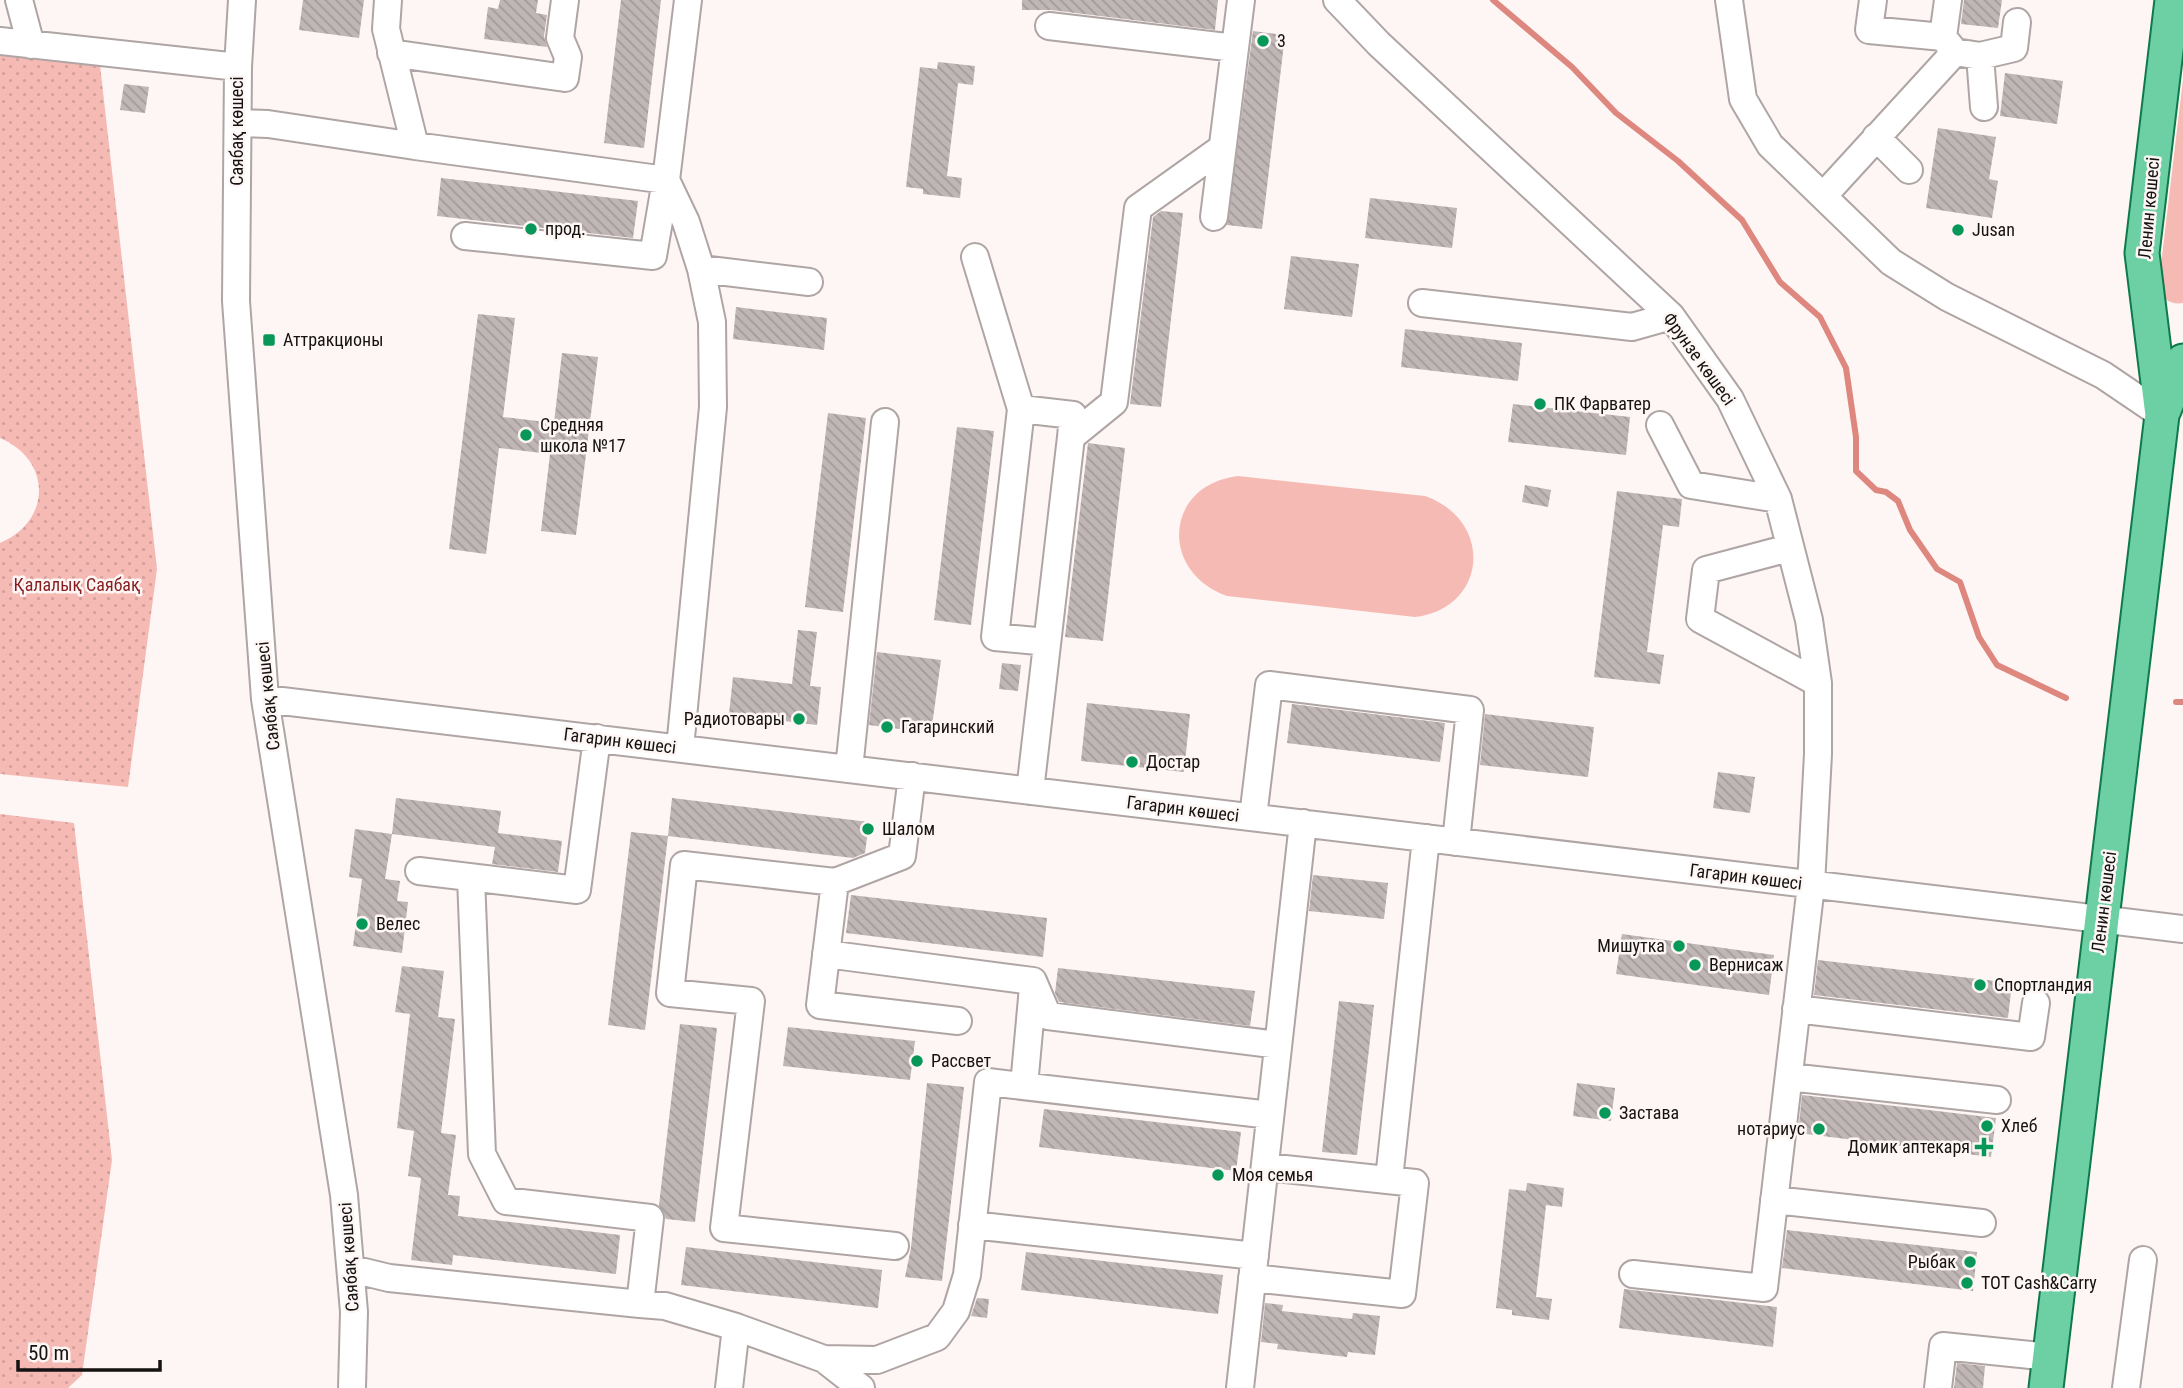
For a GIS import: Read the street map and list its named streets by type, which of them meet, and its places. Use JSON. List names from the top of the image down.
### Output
{
  "streets": {
    "main road": ["Ленин көшесі"],
    "street": ["Саябақ көшесі", "Фрунзе көшесі", "Гагарин көшесі"]
  },
  "crossings": [
    ["Саябақ көшесі", "Гагарин көшесі"],
    ["Ленин көшесі", "Гагарин көшесі"],
    ["Фрунзе көшесі", "Гагарин көшесі"]
  ],
  "parks": ["Қалалық Саябақ"],
  "places": {
    "other": [
      "3",
      "прод.",
      "Jusan",
      "ПК Фарватер",
      "Средняя школа №17",
      "Радиотовары",
      "Гагаринский",
      "Достар",
      "Шалом",
      "Велес",
      "Мишутка",
      "Вернисаж",
      "Спортландия",
      "Рассвет",
      "Застава",
      "Хлеб",
      "нотариус",
      "Моя семья",
      "Рыбак",
      "ТОТ Cash&Carry"
    ],
    "transit": ["Аттракционы"],
    "health": ["Домик аптекаря"]
  },
  "scale_bar": "50 m"
}
